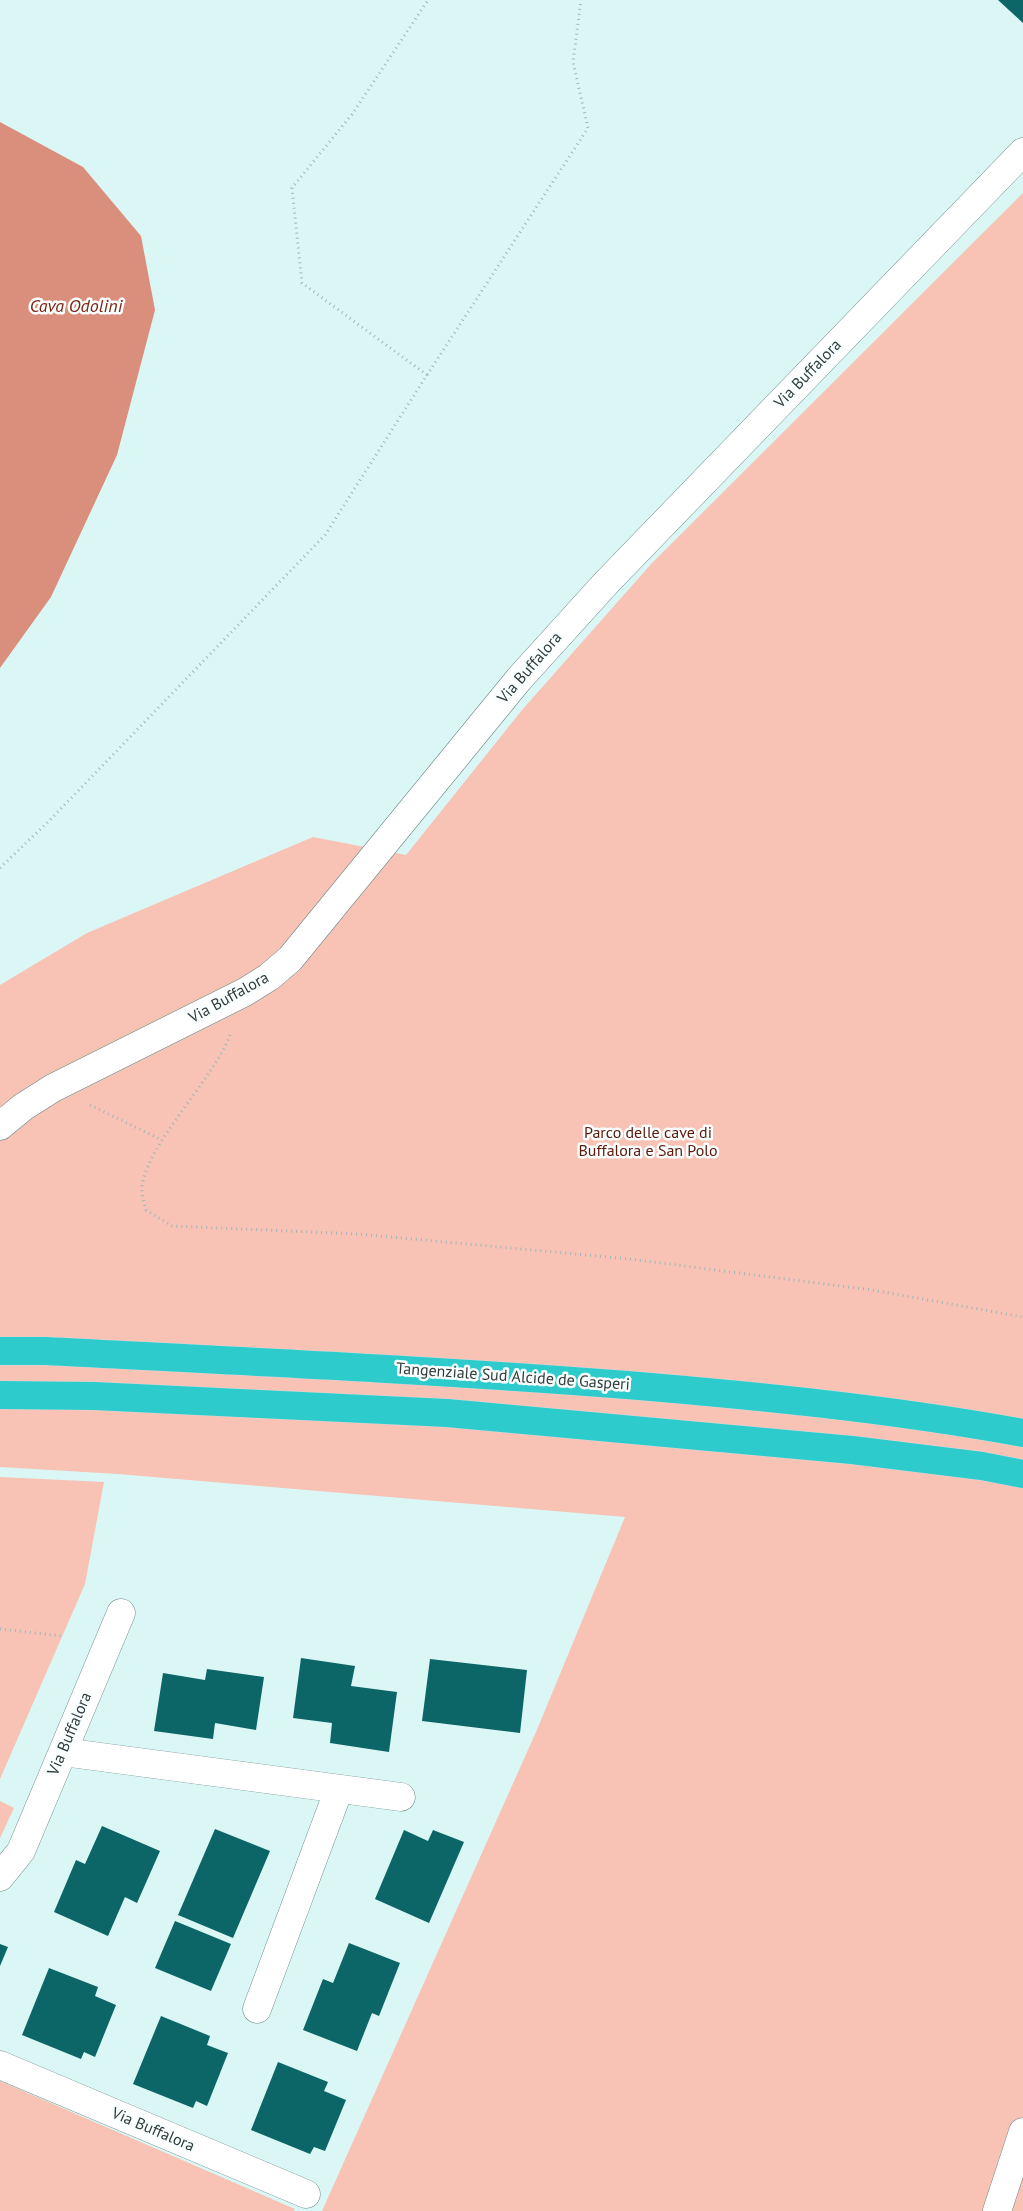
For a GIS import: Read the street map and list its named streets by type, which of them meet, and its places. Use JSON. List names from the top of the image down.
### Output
{
  "streets": {
    "highway": ["Tangenziale Sud Alcide de Gasperi"],
    "street": ["Via Buffalora"]
  },
  "water": ["Cava Odolini"],
  "parks": ["Parco delle cave di Buffalora e San Polo"]
}
